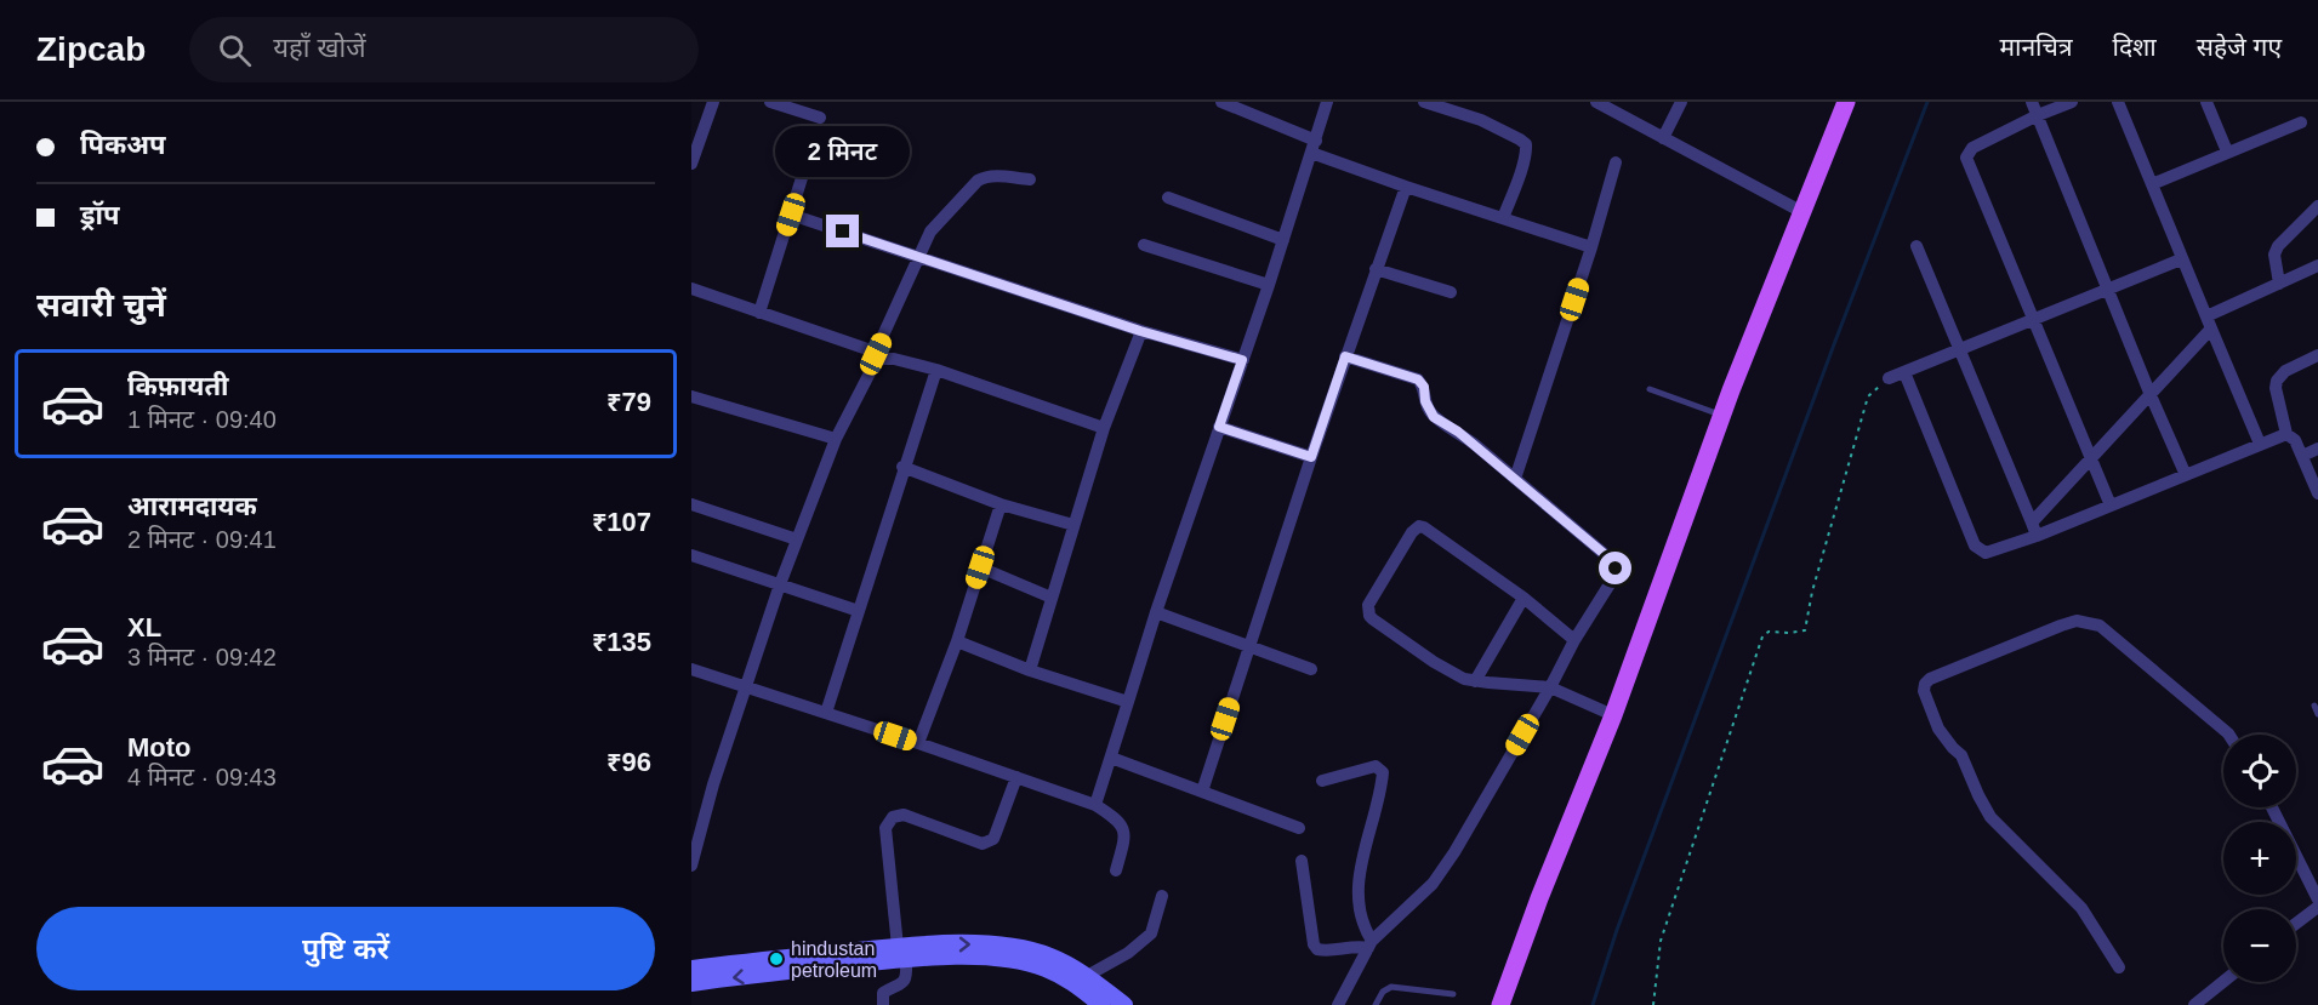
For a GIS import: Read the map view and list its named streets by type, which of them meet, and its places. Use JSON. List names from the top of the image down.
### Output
{
  "places": ["hindustan petroleum"],
  "page": {
    "header": "Zipcab",
    "search": "यहाँ खोजें",
    "nav": ["मानचित्र", "दिशा", "सहेजे गए"],
    "banner": ["पिकअप", "ड्रॉप"],
    "bubble": "2 मिनट",
    "heading": "सवारी चुनें",
    "list": [
      {
        "name": "किफ़ायती",
        "note": "1 मिनट · 09:40",
        "value": "₹79"
      },
      {
        "name": "आरामदायक",
        "note": "2 मिनट · 09:41",
        "value": "₹107"
      },
      {
        "name": "XL",
        "note": "3 मिनट · 09:42",
        "value": "₹135"
      },
      {
        "name": "Moto",
        "note": "4 मिनट · 09:43",
        "value": "₹96"
      }
    ],
    "map_buttons": ["+", "−"],
    "buttons": "पुष्टि करें"
  }
}
